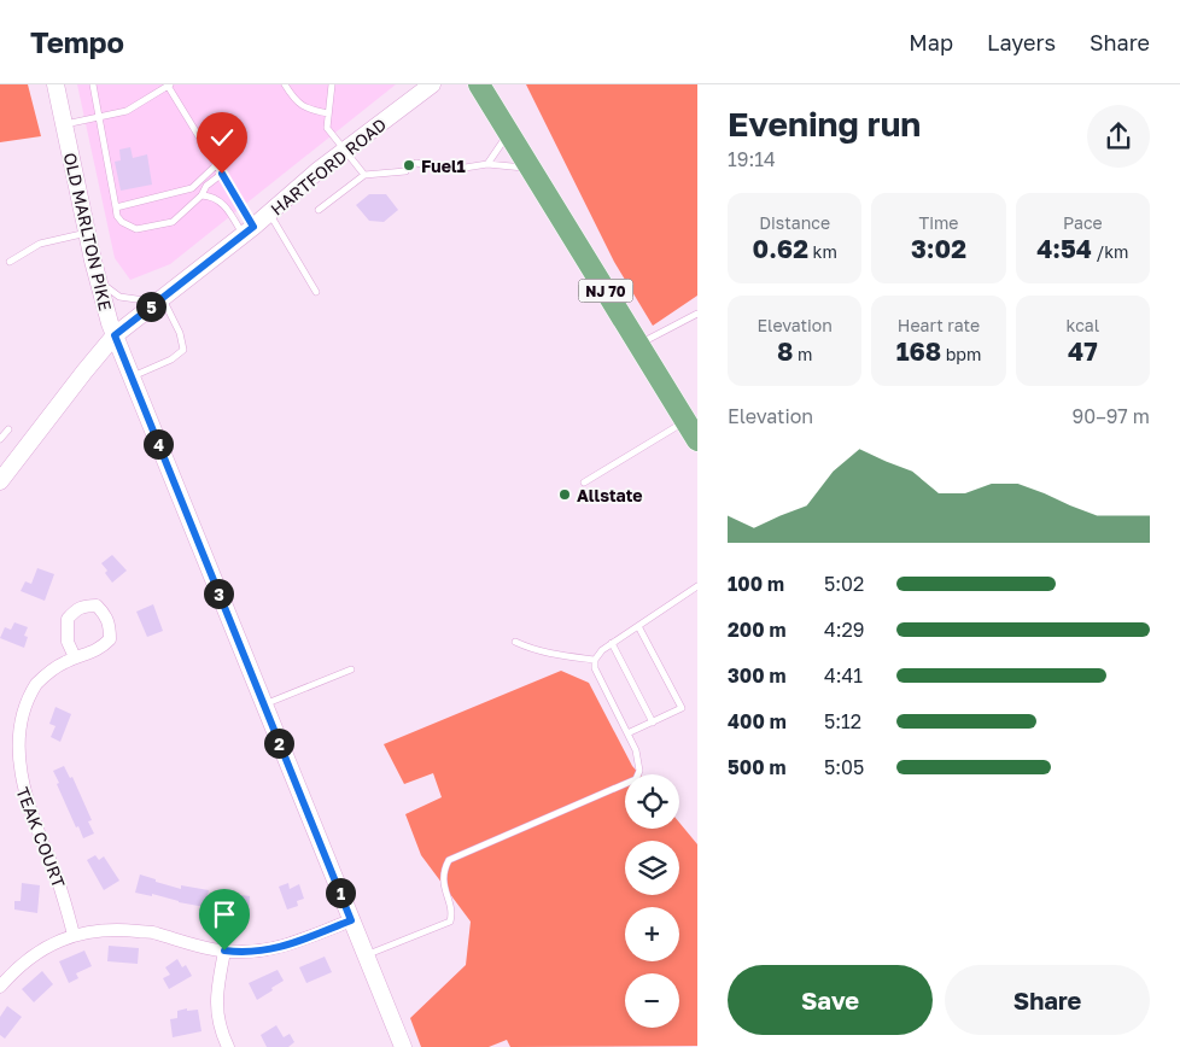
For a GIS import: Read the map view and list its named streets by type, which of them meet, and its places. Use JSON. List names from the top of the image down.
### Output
{
  "streets": {
    "highway": ["NJ 70"],
    "street": ["HARTFORD ROAD", "OLD MARLTON PIKE", "TEAK COURT"]
  },
  "crossings": [
    ["HARTFORD ROAD", "OLD MARLTON PIKE"]
  ],
  "places": ["Fuel1", "Allstate"],
  "page": {
    "header": "Tempo",
    "nav": ["Map", "Layers", "Share"],
    "heading": ["Evening run", "19:14"],
    "stats": [
      ["Distance", "0.62 km"],
      ["Time", "3:02"],
      ["Pace", "4:54 /km"],
      ["Elevation", "8 m"],
      ["Heart rate", "168 bpm"],
      ["kcal", "47"]
    ],
    "pins": [
      "5",
      "4",
      "3",
      "2",
      "1"
    ],
    "chart": ["Elevation", "90–97 m"],
    "list": [
      {
        "name": "100 m",
        "note": "5:02"
      },
      {
        "name": "200 m",
        "note": "4:29"
      },
      {
        "name": "300 m",
        "note": "4:41"
      },
      {
        "name": "400 m",
        "note": "5:12"
      },
      {
        "name": "500 m",
        "note": "5:05"
      }
    ],
    "map_buttons": ["+", "−"],
    "buttons": ["Save", "Share"]
  }
}
